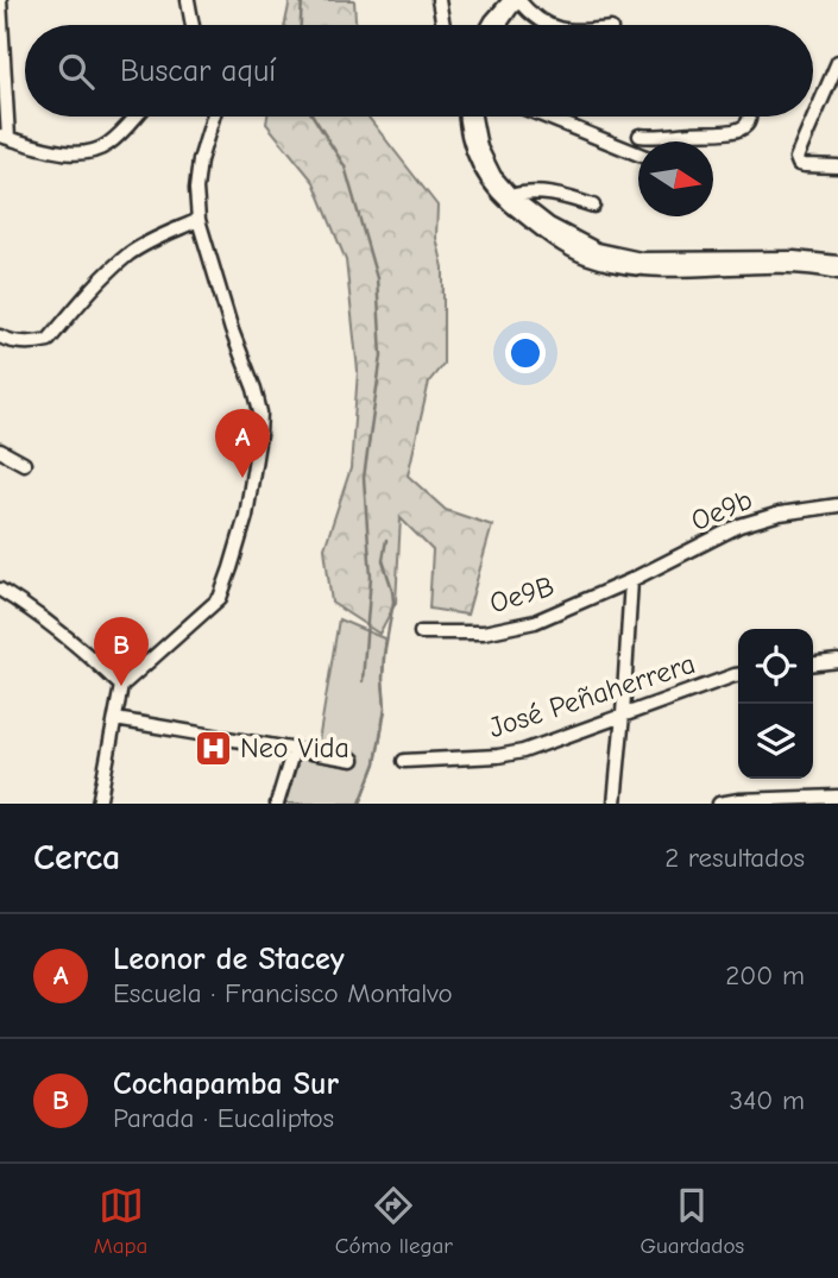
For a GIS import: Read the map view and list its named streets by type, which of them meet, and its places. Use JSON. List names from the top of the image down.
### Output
{
  "streets": {
    "street": ["Oe9b", "Oe9B", "José Peñaherrera"]
  },
  "crossings": [
    ["Oe9b", "Oe9B"]
  ],
  "places": {
    "hospital": ["Neo Vida"]
  },
  "north": "right",
  "page": {
    "search": "Buscar aquí",
    "pins": ["A", "B"],
    "heading": ["Cerca", "2 resultados"],
    "list": [
      {
        "mark": "A",
        "name": "Leonor de Stacey",
        "note": "Escuela · Francisco Montalvo",
        "value": "200 m"
      },
      {
        "mark": "B",
        "name": "Cochapamba Sur",
        "note": "Parada · Eucaliptos",
        "value": "340 m"
      }
    ],
    "nav": ["Mapa", "Cómo llegar", "Guardados"]
  }
}
